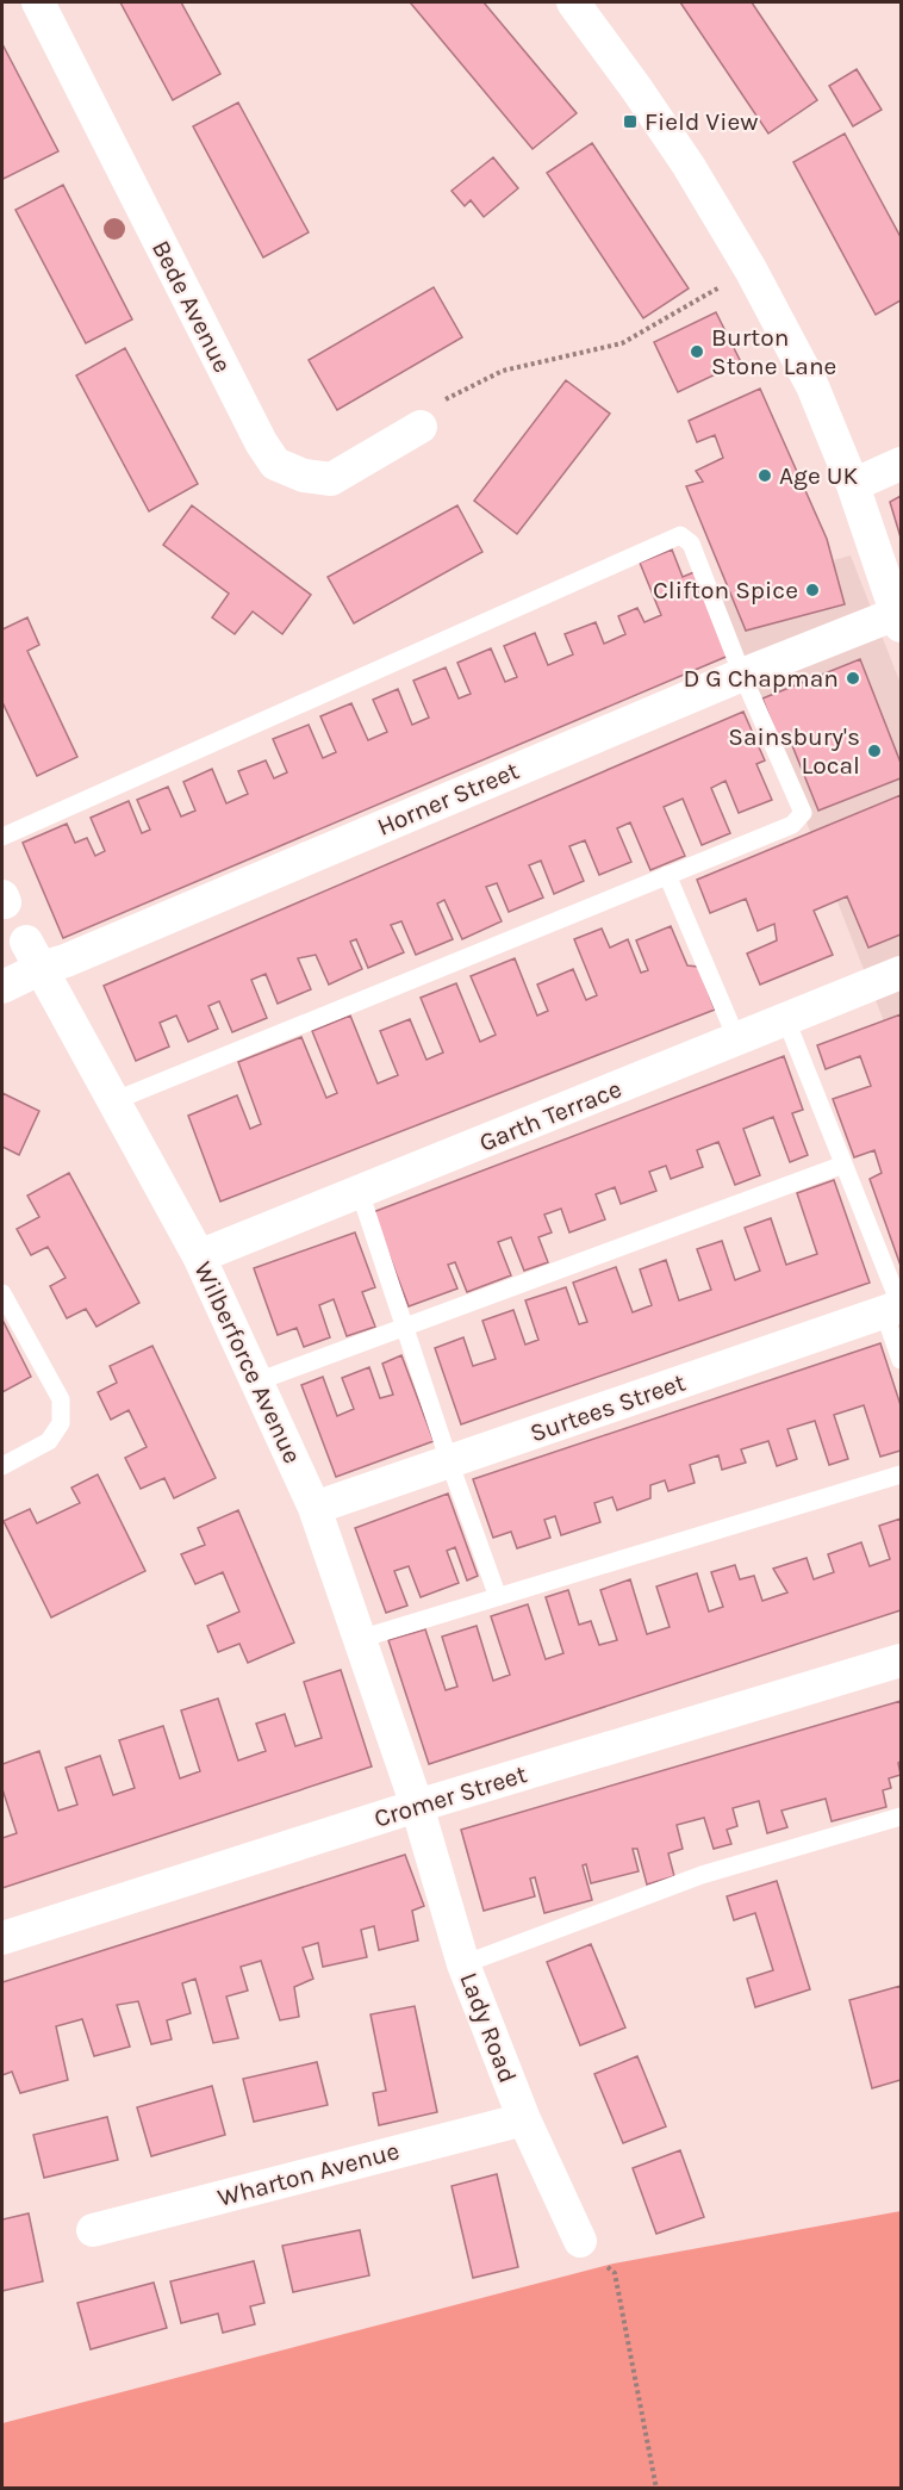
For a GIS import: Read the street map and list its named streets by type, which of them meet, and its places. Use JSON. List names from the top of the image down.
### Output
{
  "streets": {
    "street": [
      "Bede Avenue",
      "Horner Street",
      "Garth Terrace",
      "Wilberforce Avenue",
      "Surtees Street",
      "Cromer Street",
      "Lady Road",
      "Wharton Avenue"
    ]
  },
  "crossings": [
    ["Horner Street", "Wilberforce Avenue"],
    ["Garth Terrace", "Wilberforce Avenue"],
    ["Wilberforce Avenue", "Surtees Street"],
    ["Wilberforce Avenue", "Cromer Street"],
    ["Wilberforce Avenue", "Lady Road"],
    ["Cromer Street", "Lady Road"],
    ["Lady Road", "Wharton Avenue"]
  ],
  "places": {
    "transit": ["Field View"],
    "other": [
      "Burton Stone Lane",
      "Age UK",
      "Clifton Spice",
      "D G Chapman",
      "Sainsbury's Local"
    ]
  }
}
